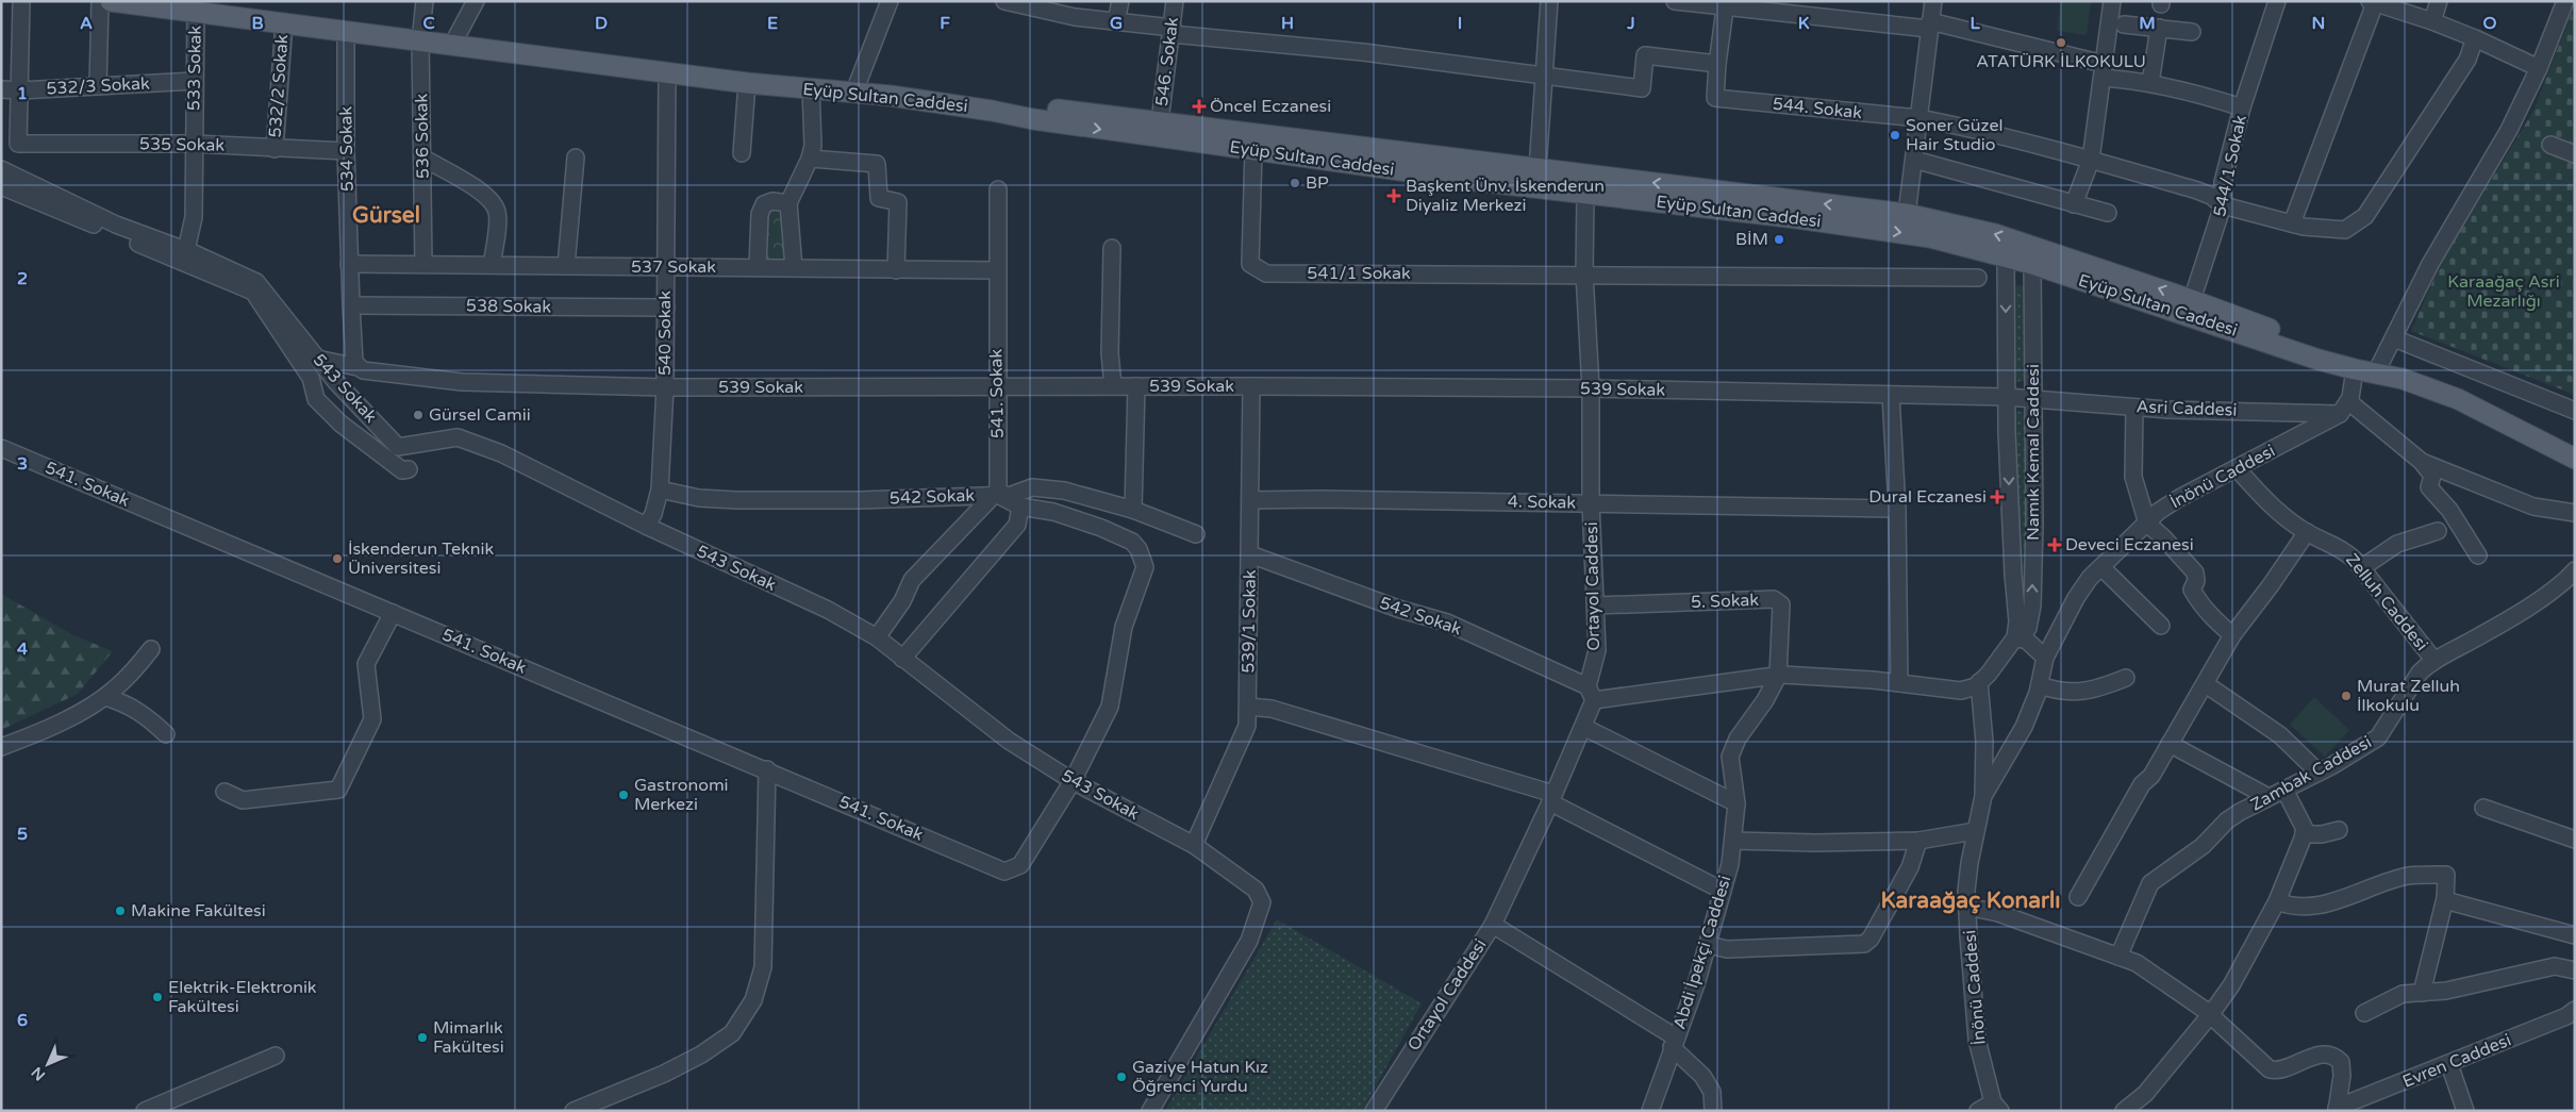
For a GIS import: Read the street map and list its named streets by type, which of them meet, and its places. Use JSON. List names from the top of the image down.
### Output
{
  "streets": {
    "main road": ["Eyüp Sultan Caddesi"],
    "street": [
      "546. Sokak",
      "533 Sokak",
      "532/3 Sokak",
      "532/2 Sokak",
      "544. Sokak",
      "536 Sokak",
      "535 Sokak",
      "534 Sokak",
      "544/1 Sokak",
      "537 Sokak",
      "541/1 Sokak",
      "538 Sokak",
      "540 Sokak",
      "539 Sokak",
      "543 Sokak",
      "541. Sokak",
      "Asri Caddesi",
      "Namık Kemal Caddesi",
      "İnönü Caddesi",
      "542 Sokak",
      "4. Sokak",
      "Ortayol Caddesi",
      "5. Sokak",
      "Zelluh Caddesi",
      "539/1 Sokak",
      "Zambak Caddesi",
      "Abdi İpekçi Caddesi",
      "Evren Caddesi"
    ]
  },
  "crossings": [
    ["533 Sokak", "532/3 Sokak"],
    ["533 Sokak", "Eyüp Sultan Caddesi"],
    ["533 Sokak", "535 Sokak"],
    ["533 Sokak", "543 Sokak"],
    ["532/3 Sokak", "535 Sokak"],
    ["532/2 Sokak", "Eyüp Sultan Caddesi"],
    ["532/2 Sokak", "535 Sokak"],
    ["Eyüp Sultan Caddesi", "536 Sokak"],
    ["Eyüp Sultan Caddesi", "534 Sokak"],
    ["Eyüp Sultan Caddesi", "541/1 Sokak"],
    ["Eyüp Sultan Caddesi", "540 Sokak"],
    ["Eyüp Sultan Caddesi", "Namık Kemal Caddesi"],
    ["Eyüp Sultan Caddesi", "Ortayol Caddesi"],
    ["544. Sokak", "544/1 Sokak"],
    ["536 Sokak", "537 Sokak"],
    ["535 Sokak", "534 Sokak"],
    ["534 Sokak", "537 Sokak"],
    ["534 Sokak", "538 Sokak"],
    ["534 Sokak", "539 Sokak"],
    ["537 Sokak", "540 Sokak"],
    ["537 Sokak", "541. Sokak"],
    ["541/1 Sokak", "Ortayol Caddesi"],
    ["538 Sokak", "540 Sokak"],
    ["540 Sokak", "539 Sokak"],
    ["540 Sokak", "543 Sokak"],
    ["540 Sokak", "542 Sokak"],
    ["539 Sokak", "543 Sokak"],
    ["539 Sokak", "541. Sokak"],
    ["539 Sokak", "Asri Caddesi"],
    ["539 Sokak", "Namık Kemal Caddesi"],
    ["539 Sokak", "Ortayol Caddesi"],
    ["539 Sokak", "539/1 Sokak"],
    ["543 Sokak", "541. Sokak"],
    ["543 Sokak", "539/1 Sokak"],
    ["541. Sokak", "542 Sokak"],
    ["Asri Caddesi", "Namık Kemal Caddesi"],
    ["Asri Caddesi", "İnönü Caddesi"],
    ["İnönü Caddesi", "Zelluh Caddesi"],
    ["542 Sokak", "Ortayol Caddesi"],
    ["542 Sokak", "539/1 Sokak"],
    ["4. Sokak", "Ortayol Caddesi"],
    ["4. Sokak", "539/1 Sokak"],
    ["Ortayol Caddesi", "5. Sokak"],
    ["5. Sokak", "Abdi İpekçi Caddesi"],
    ["Zelluh Caddesi", "Zambak Caddesi"]
  ],
  "districts": ["Gürsel", "Karaağaç Konarlı"],
  "parks": ["Karaağaç Asri Mezarlığı"],
  "places": {
    "other": [
      "ATATÜRK İLKOKULU",
      "Soner Güzel Hair Studio",
      "BP",
      "BİM",
      "Gürsel Camii",
      "İskenderun Teknik Üniversitesi",
      "Murat Zelluh İlkokulu",
      "Gastronomi Merkezi",
      "Makine Fakültesi",
      "Elektrik-Elektronik Fakültesi",
      "Mimarlık Fakültesi",
      "Gaziye Hatun Kız Öğrenci Yurdu"
    ],
    "health": [
      "Öncel Eczanesi",
      "Başkent Ünv. İskenderun Diyaliz Merkezi",
      "Dural Eczanesi",
      "Deveci Eczanesi"
    ]
  },
  "north": "bottom left",
  "grid": {
    "columns": [
      "A",
      "B",
      "C",
      "D",
      "E",
      "F",
      "G",
      "H",
      "I",
      "J",
      "K",
      "L",
      "M",
      "N",
      "O"
    ],
    "rows": [
      "1",
      "2",
      "3",
      "4",
      "5",
      "6"
    ]
  }
}
